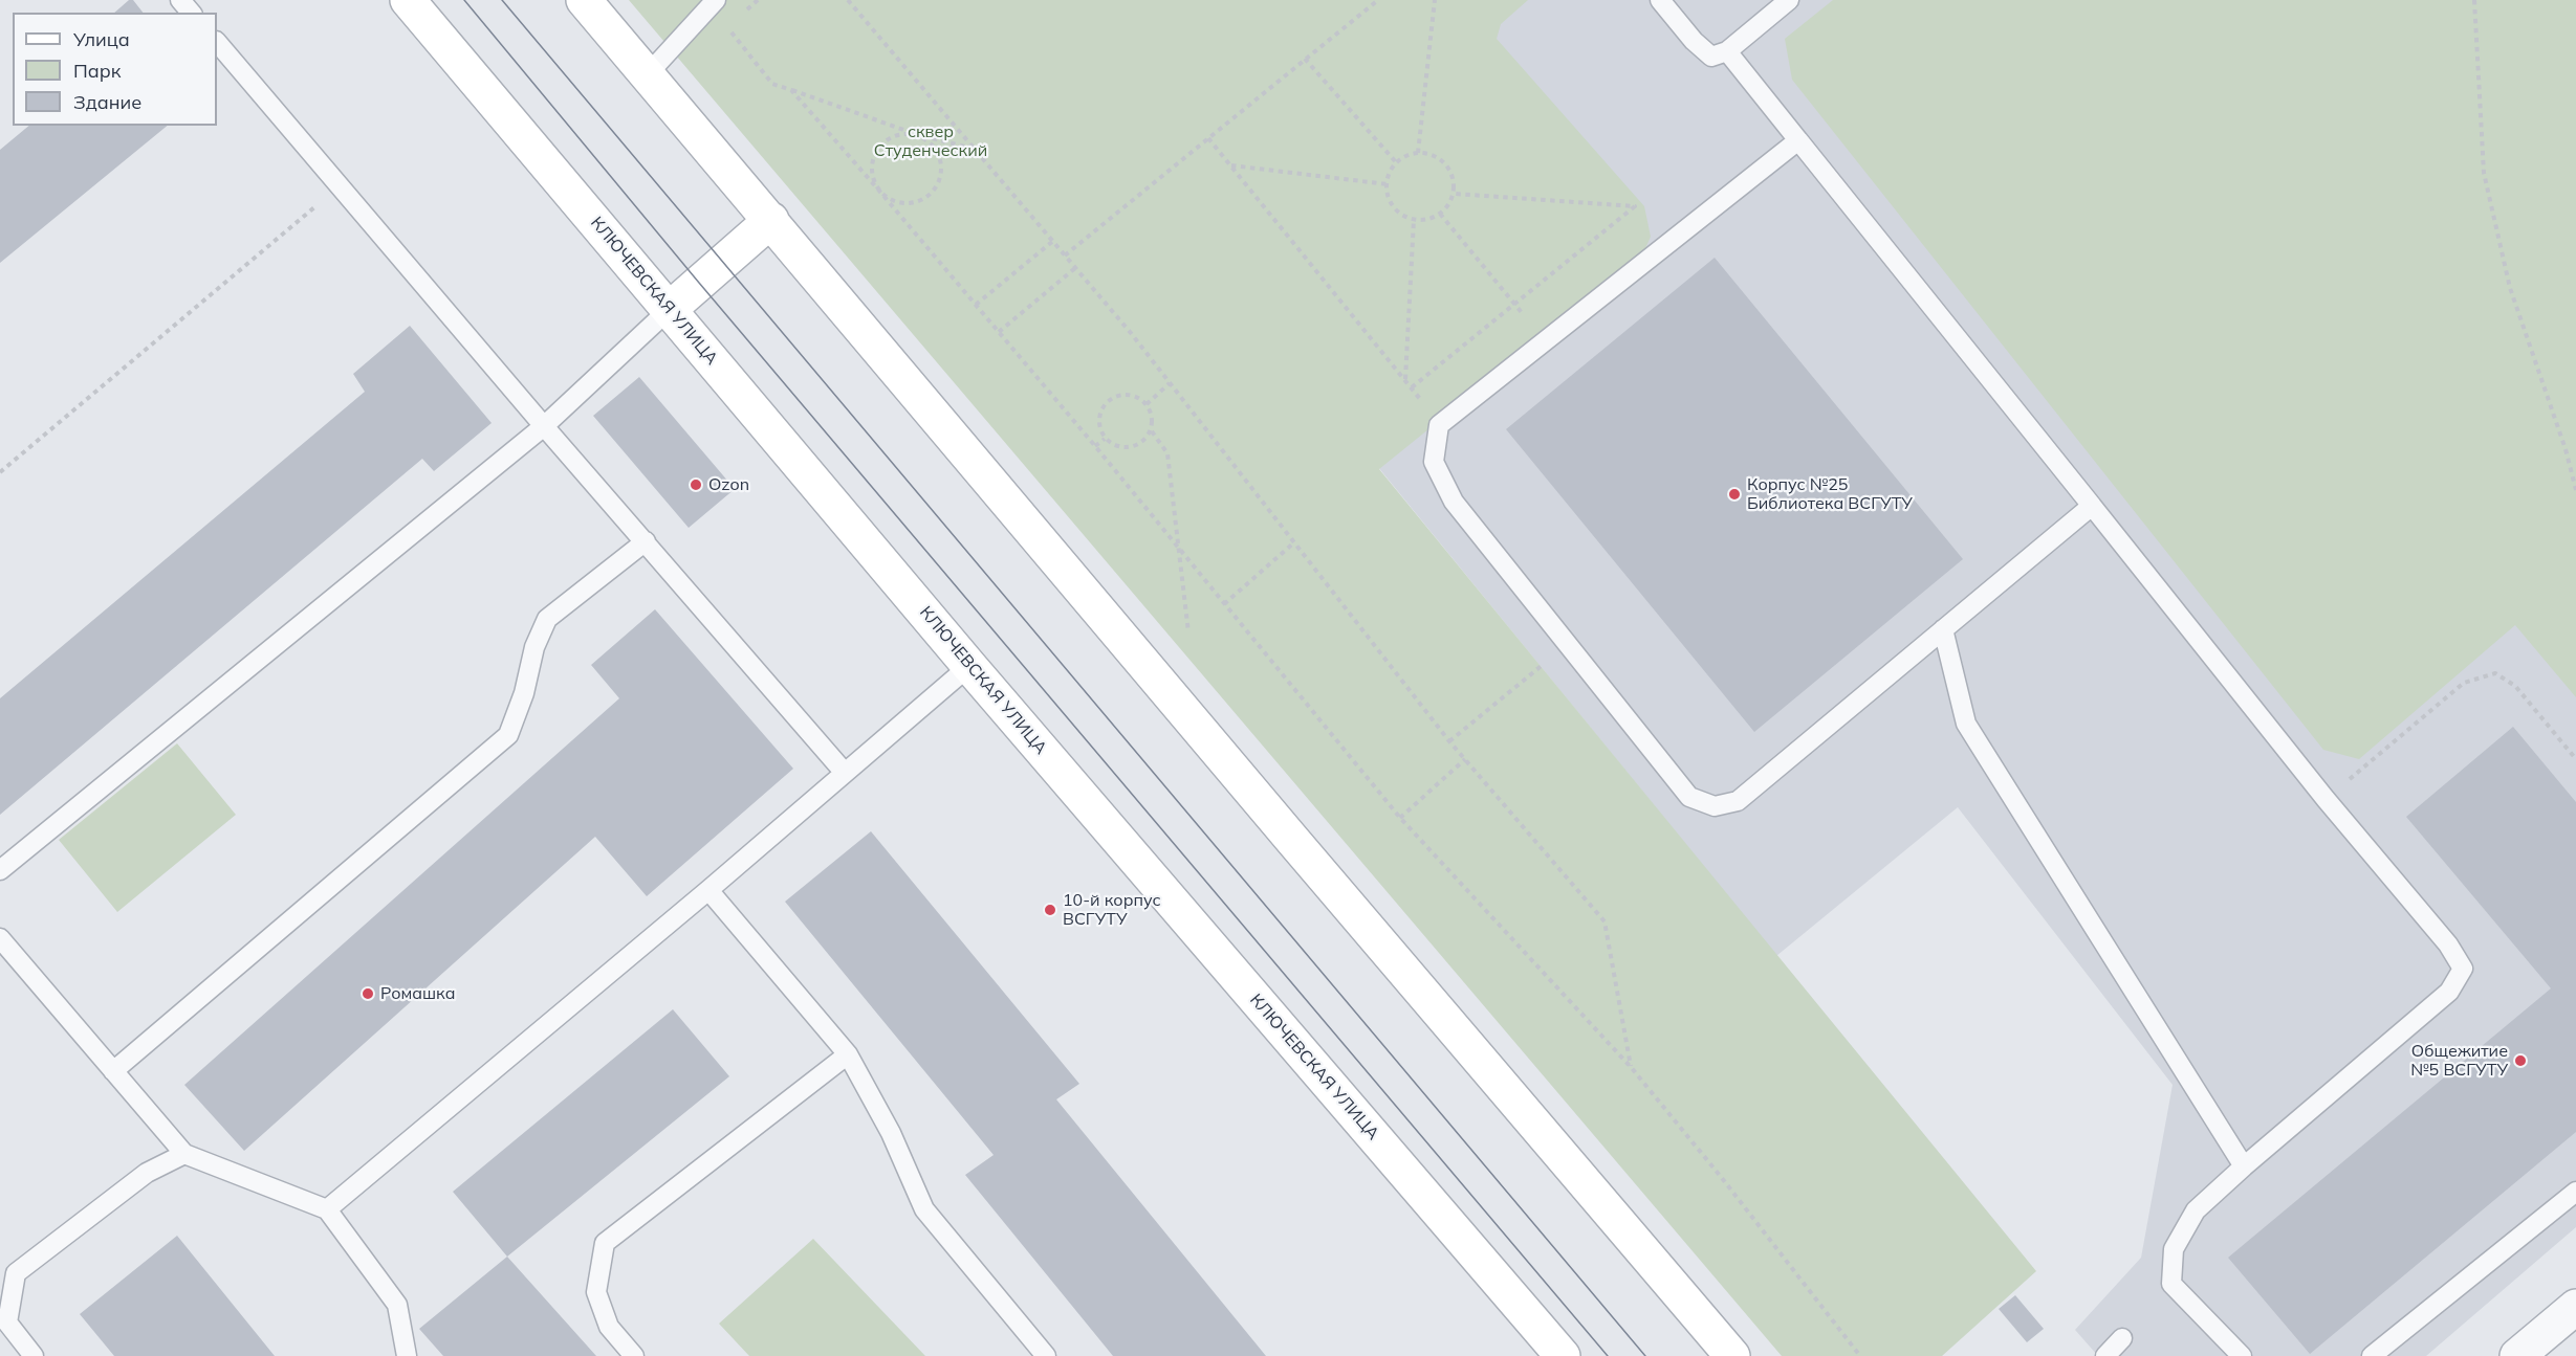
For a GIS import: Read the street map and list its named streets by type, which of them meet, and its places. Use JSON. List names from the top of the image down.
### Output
{
  "streets": {
    "main road": ["КЛЮЧЕВСКАЯ УЛИЦА"]
  },
  "parks": ["сквер Студенческий"],
  "places": [
    "Ozon",
    "Корпус №25 Библиотека ВСГУТУ",
    "10-й корпус ВСГУТУ",
    "Ромашка",
    "Общежитие №5 ВСГУТУ"
  ],
  "legend": ["Улица", "Парк", "Здание"]
}
